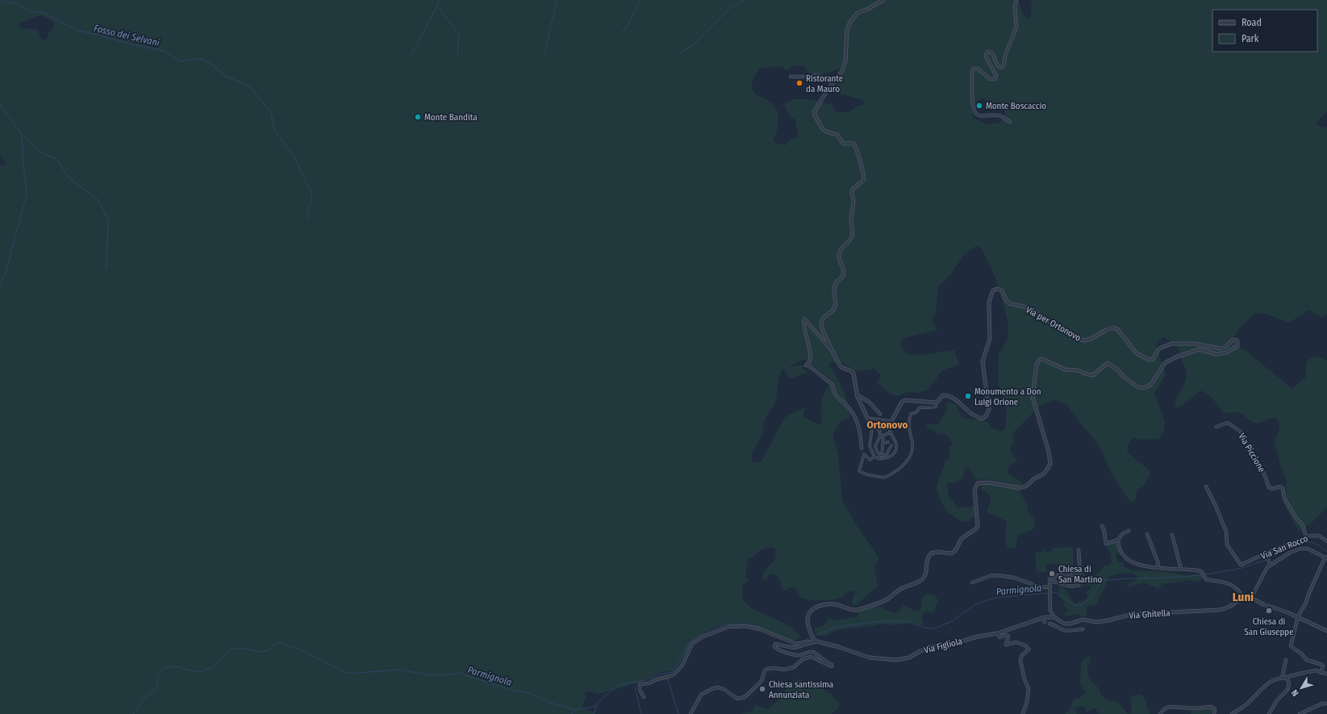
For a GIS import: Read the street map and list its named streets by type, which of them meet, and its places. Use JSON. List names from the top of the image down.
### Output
{
  "streets": {
    "street": [
      "Via per Ortonovo",
      "Via Piccione",
      "Via San Rocco",
      "Via Ghitella",
      "Via Figliola"
    ]
  },
  "crossings": [
    ["Via per Ortonovo", "Via Figliola"],
    ["Via Piccione", "Via San Rocco"],
    ["Via Ghitella", "Via Figliola"]
  ],
  "districts": ["Ortonovo", "Luni"],
  "water": ["Fosso dei Selvani", "Parmignola"],
  "places": [
    "Ristorante da Mauro",
    "Monte Boscaccio",
    "Monte Bandita",
    "Monumento a Don Luigi Orione",
    "Chiesa di San Martino",
    "Chiesa di San Giuseppe",
    "Chiesa santissima Annunziata"
  ],
  "legend": ["Road", "Park"],
  "north": "bottom left"
}
